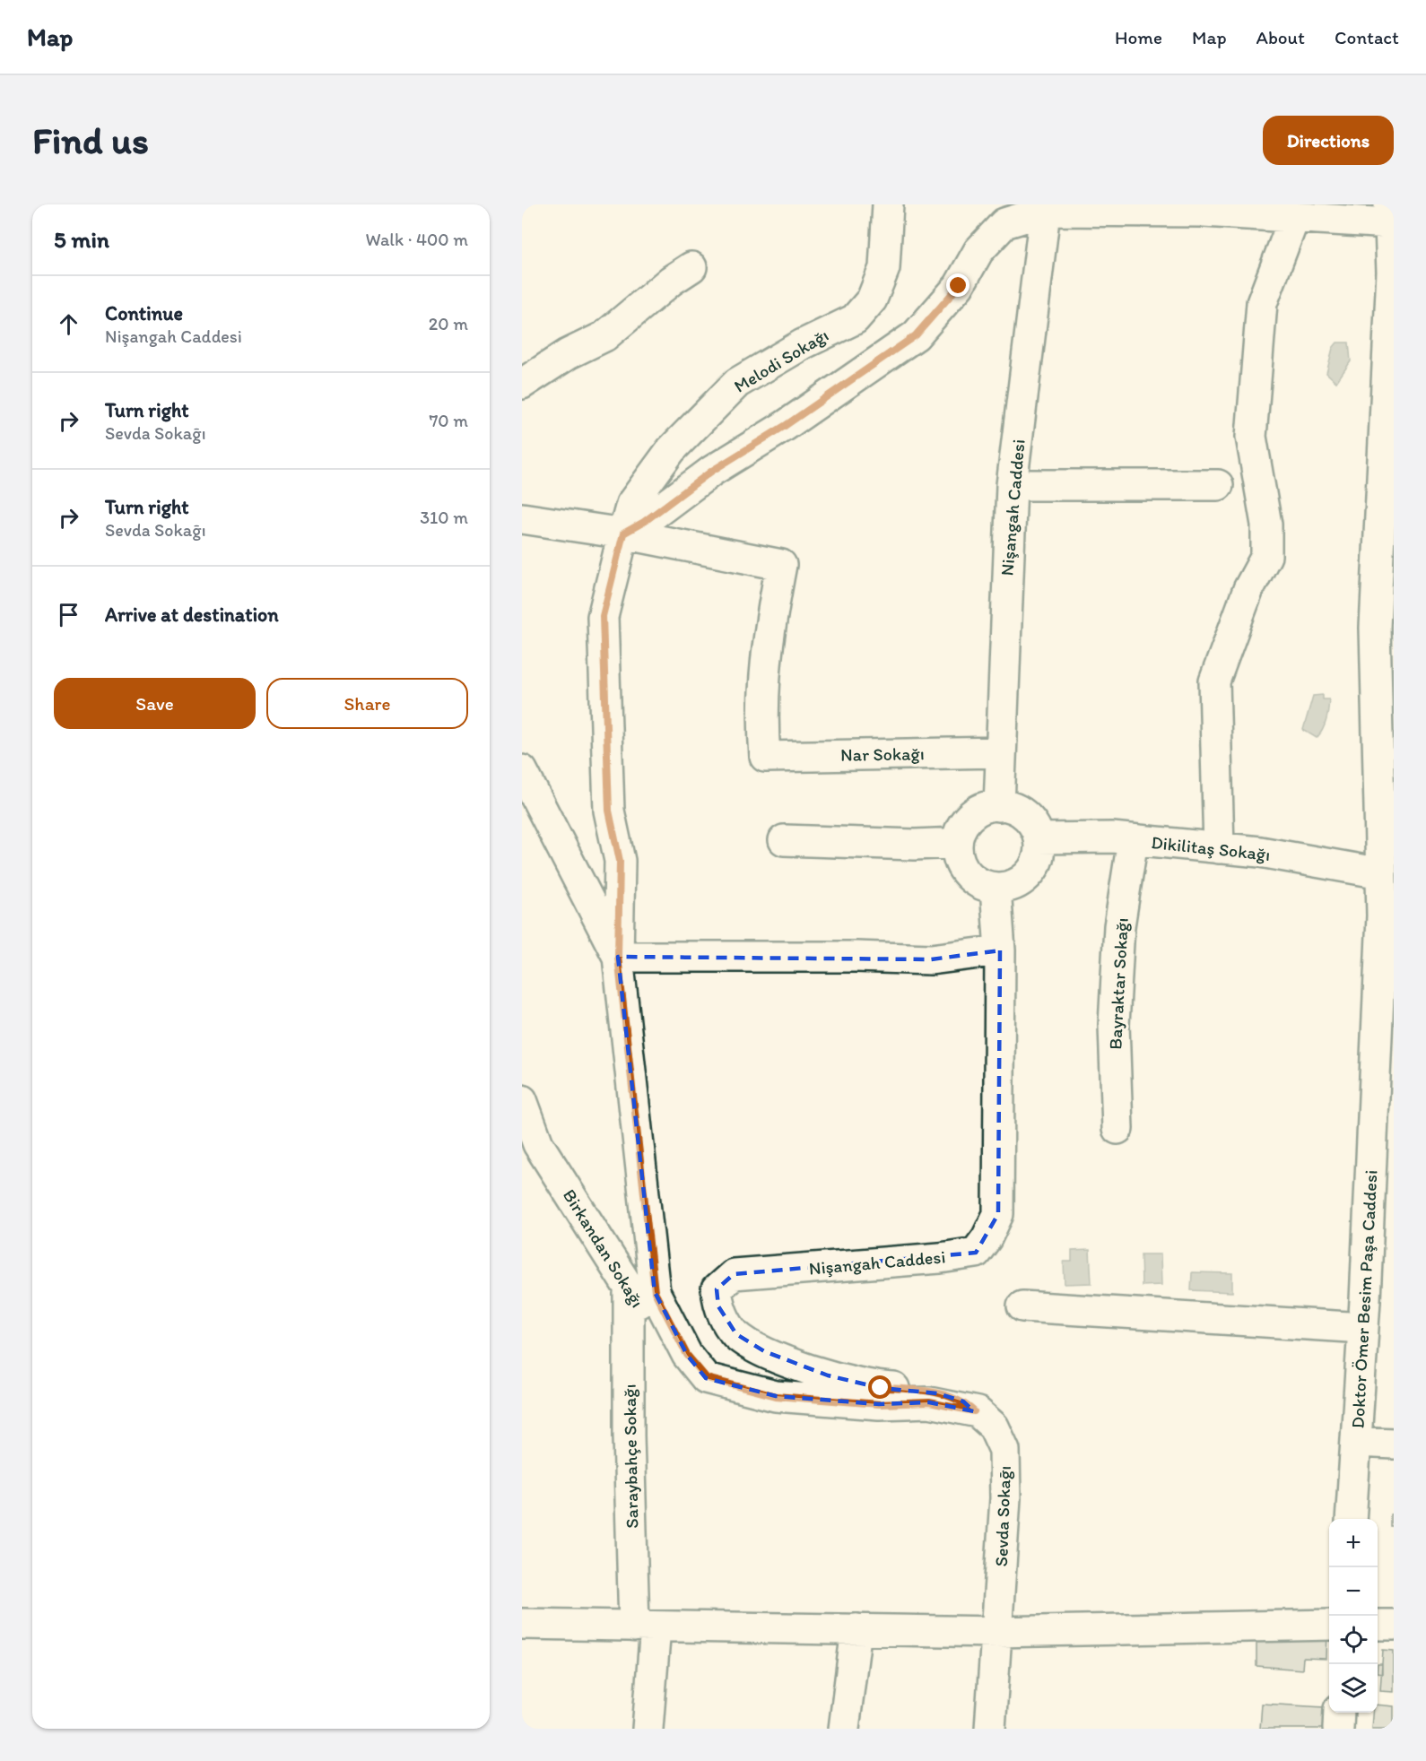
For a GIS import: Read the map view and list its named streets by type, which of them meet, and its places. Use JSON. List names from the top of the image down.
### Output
{
  "streets": {
    "street": [
      "Melodi Sokağı",
      "Nişangah Caddesi",
      "Nar Sokağı",
      "Dikilitaş Sokağı",
      "Bayraktar Sokağı",
      "Birkandan Sokağı",
      "Doktor Ömer Besim Paşa Caddesi",
      "Saraybahçe Sokağı",
      "Sevda Sokaḡı"
    ]
  },
  "crossings": [
    ["Melodi Sokağı", "Nar Sokağı"],
    ["Nişangah Caddesi", "Nar Sokağı"],
    ["Nişangah Caddesi", "Dikilitaş Sokağı"],
    ["Nişangah Caddesi", "Sevda Sokaḡı"],
    ["Dikilitaş Sokağı", "Bayraktar Sokağı"],
    ["Dikilitaş Sokağı", "Doktor Ömer Besim Paşa Caddesi"],
    ["Birkandan Sokağı", "Saraybahçe Sokağı"],
    ["Birkandan Sokağı", "Sevda Sokaḡı"]
  ],
  "page": {
    "header": "Map",
    "nav": [
      "Home",
      "Map",
      "About",
      "Contact"
    ],
    "buttons": [
      "Directions",
      ["Save", "Share"]
    ],
    "title": "Find us",
    "heading": ["5 min", "Walk · 400 m"],
    "list": [
      ["Continue", "Nişangah Caddesi", "20 m"],
      ["Turn right", "Sevda Sokaḡı", "70 m"],
      ["Turn right", "Sevda Sokaḡı", "310 m"],
      "Arrive at destination"
    ],
    "map_buttons": ["+", "−"]
  }
}
